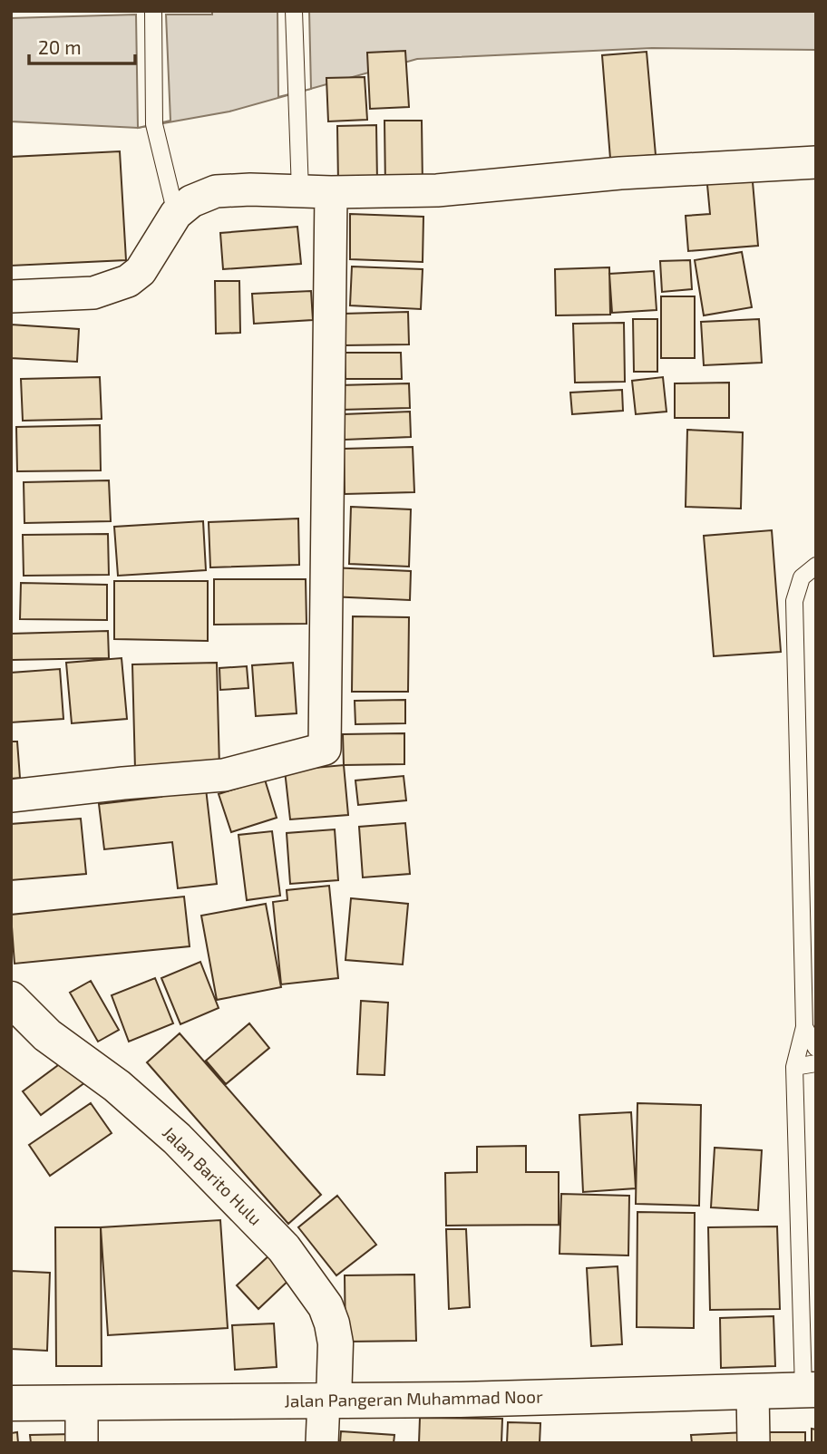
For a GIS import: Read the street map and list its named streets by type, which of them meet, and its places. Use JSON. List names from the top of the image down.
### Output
{
  "streets": {
    "main road": ["Jalan Barito Hulu", "Jalan Pangeran Muhammad Noor"]
  },
  "crossings": [
    ["Jalan Barito Hulu", "Jalan Pangeran Muhammad Noor"]
  ],
  "scale_bar": "20 m"
}
